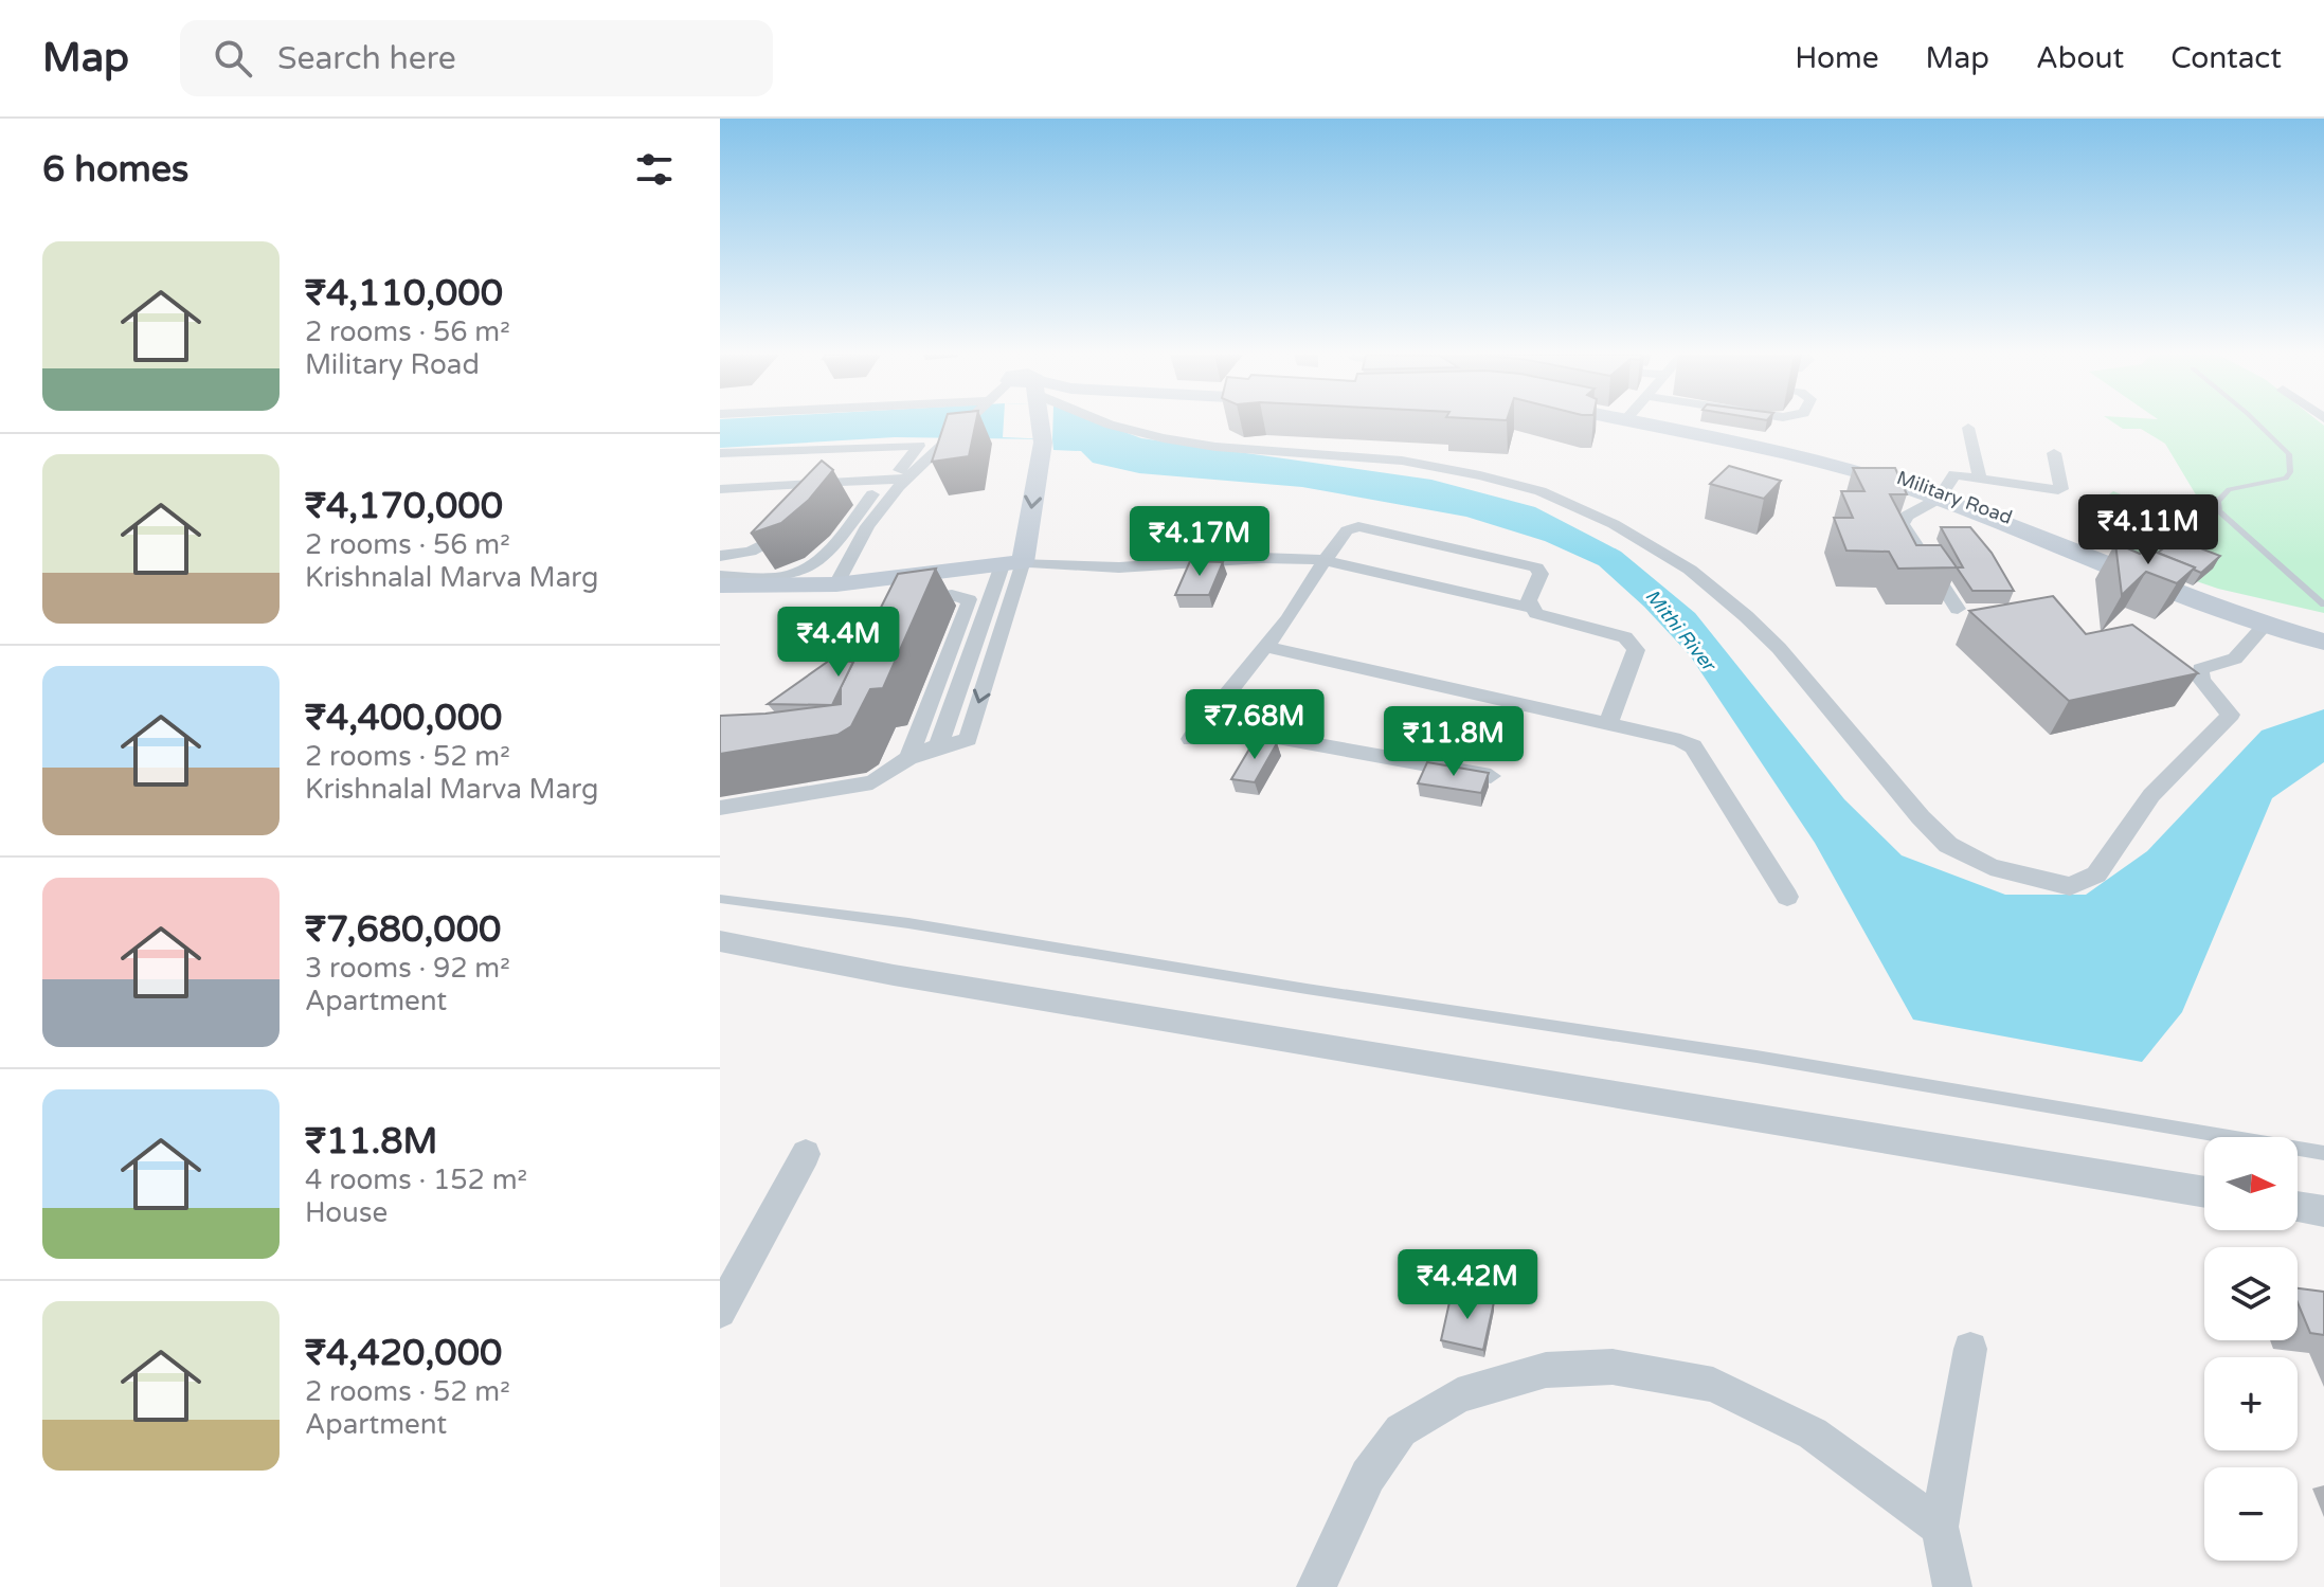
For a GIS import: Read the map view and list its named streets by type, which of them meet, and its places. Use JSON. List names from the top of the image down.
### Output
{
  "streets": {
    "street": ["Military Road"]
  },
  "water": ["Mithi River"],
  "north": "right",
  "page": {
    "header": "Map",
    "search": "Search here",
    "nav": [
      "Home",
      "Map",
      "About",
      "Contact"
    ],
    "heading": "6 homes",
    "list": [
      {
        "name": "₹4,110,000",
        "note": "2 rooms · 56 m² · Military Road"
      },
      {
        "name": "₹4,170,000",
        "note": "2 rooms · 56 m² · Krishnalal Marva Marg"
      },
      {
        "name": "₹4,400,000",
        "note": "2 rooms · 52 m² · Krishnalal Marva Marg"
      },
      {
        "name": "₹7,680,000",
        "note": "3 rooms · 92 m² · Apartment"
      },
      {
        "name": "₹11.8M",
        "note": "4 rooms · 152 m² · House"
      },
      {
        "name": "₹4,420,000",
        "note": "2 rooms · 52 m² · Apartment"
      }
    ],
    "price": [
      "₹4.11M",
      "₹4.17M",
      "₹4.4M",
      "₹7.68M",
      "₹11.8M",
      "₹4.42M"
    ],
    "map_buttons": ["+", "−"]
  }
}
